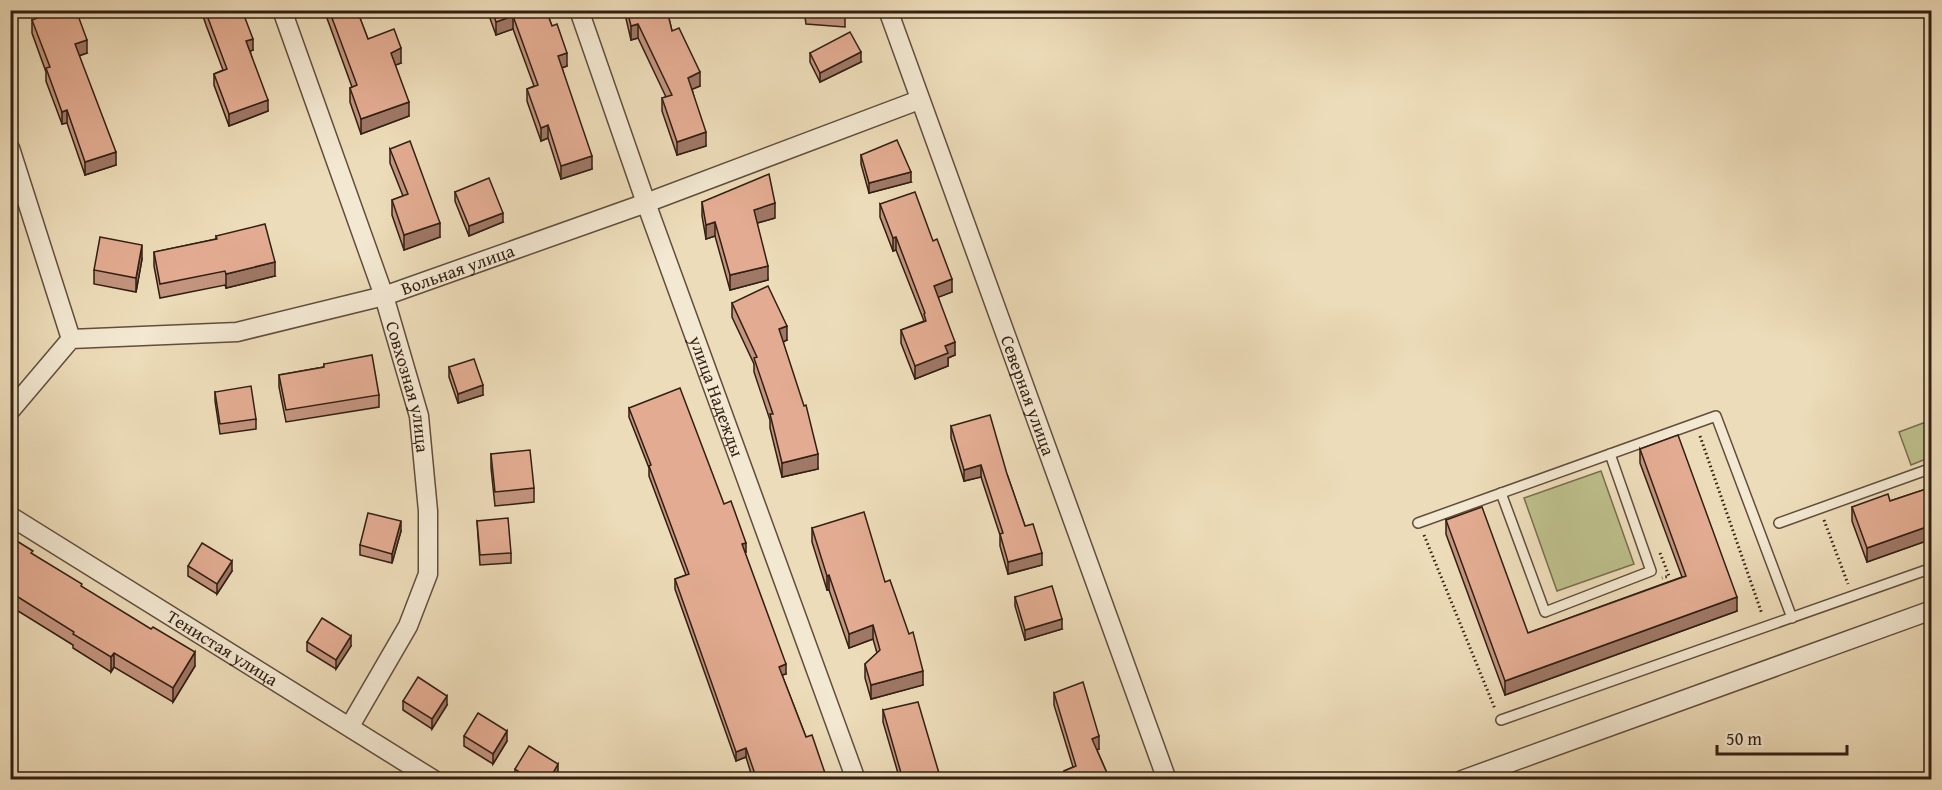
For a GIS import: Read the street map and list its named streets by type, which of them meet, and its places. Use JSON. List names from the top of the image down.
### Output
{
  "streets": {
    "street": [
      "Вольная улица",
      "Совхозная улица",
      "улица Надежды",
      "Северная улица",
      "Тенистая улица"
    ]
  },
  "crossings": [
    ["Вольная улица", "Совхозная улица"],
    ["Вольная улица", "улица Надежды"],
    ["Вольная улица", "Северная улица"],
    ["Совхозная улица", "Тенистая улица"]
  ],
  "scale_bar": "50 m"
}
